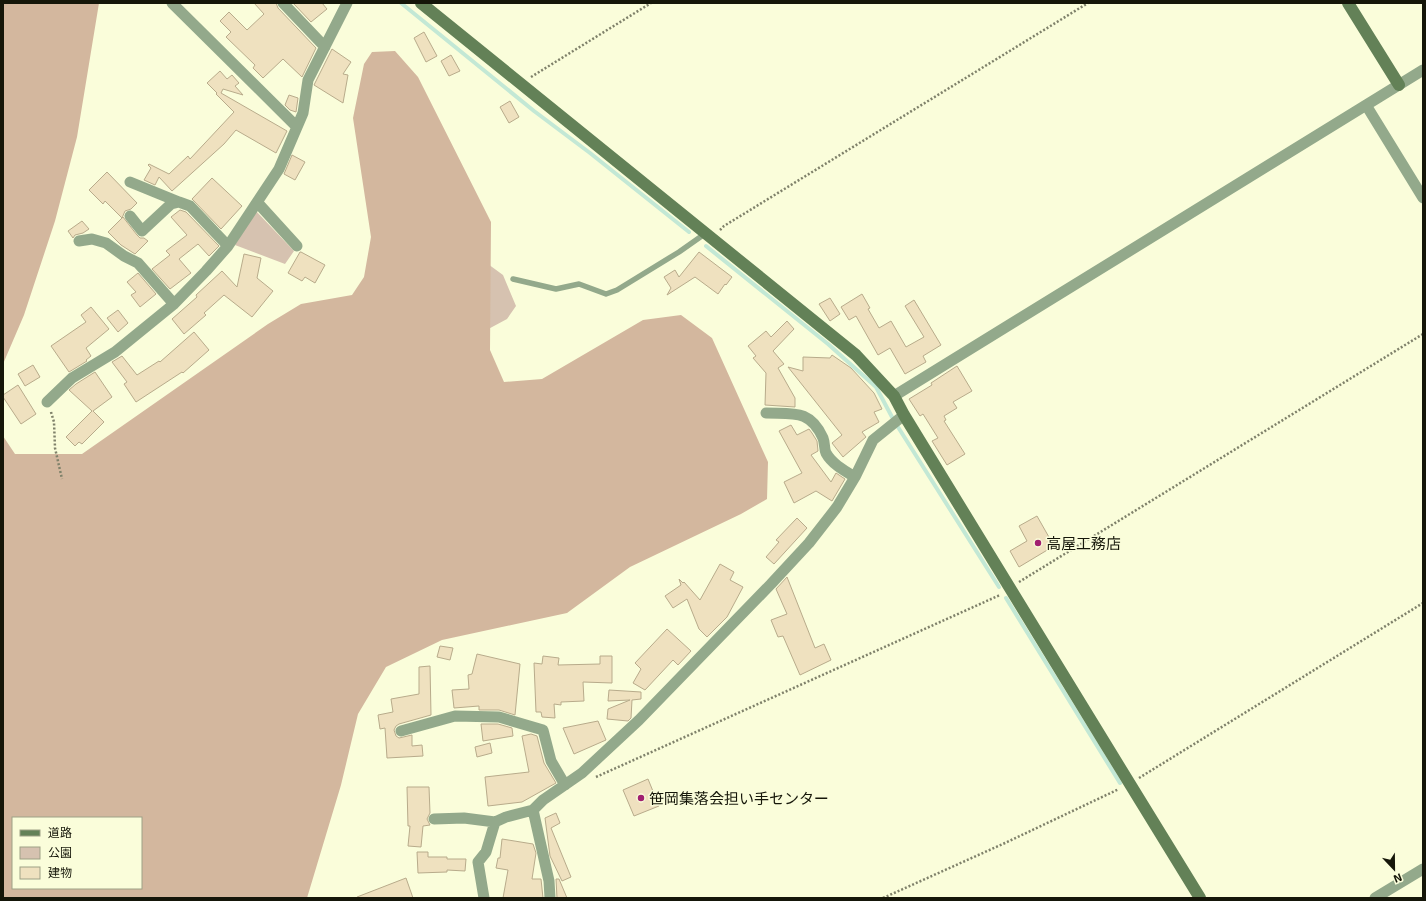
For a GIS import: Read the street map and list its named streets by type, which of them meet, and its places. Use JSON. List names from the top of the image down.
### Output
{
  "places": ["高屋工務店", "笹岡集落会担い手センター"],
  "legend": ["道路", "公園", "建物"],
  "north": "bottom"
}
